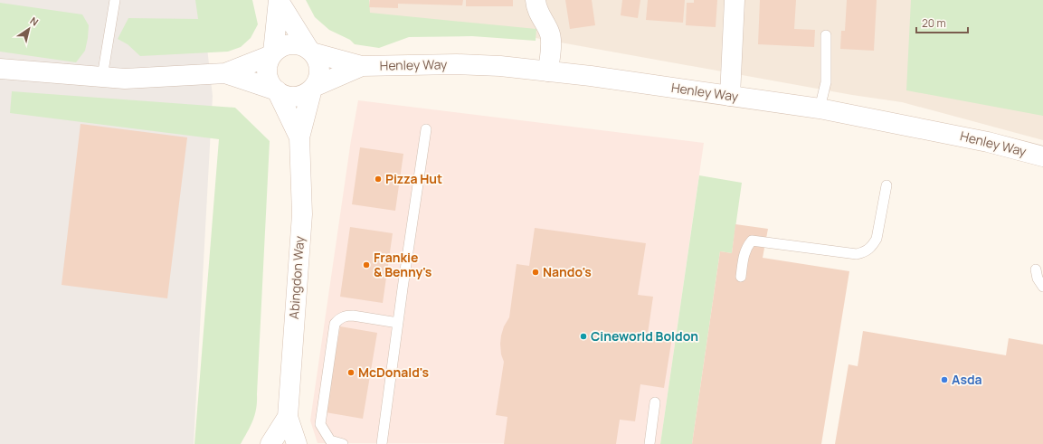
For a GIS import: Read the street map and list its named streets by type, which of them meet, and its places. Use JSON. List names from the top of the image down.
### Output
{
  "streets": {
    "main road": ["Henley Way", "Abingdon Way"]
  },
  "crossings": [
    ["Henley Way", "Abingdon Way"]
  ],
  "places": [
    "Pizza Hut",
    "Frankie & Benny's",
    "Nando's",
    "Cineworld Boldon",
    "McDonald's",
    "Asda"
  ],
  "scale_bar": "20 m",
  "north": "top right"
}
